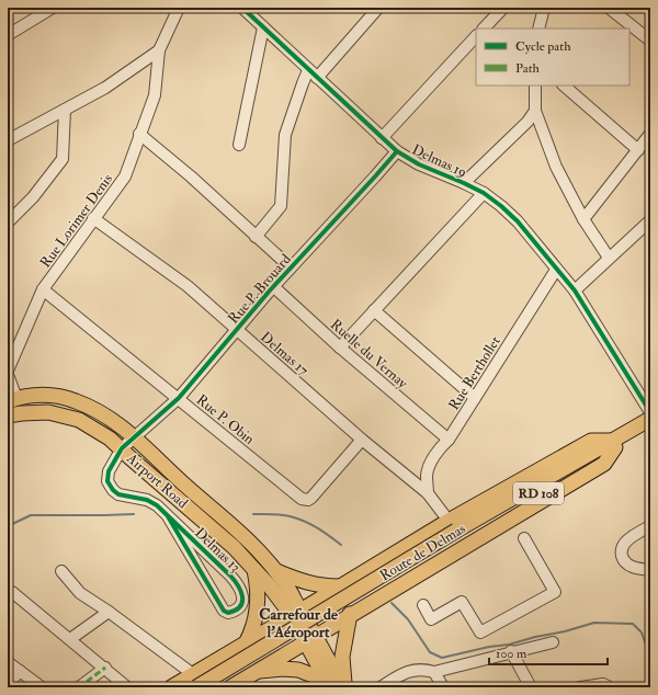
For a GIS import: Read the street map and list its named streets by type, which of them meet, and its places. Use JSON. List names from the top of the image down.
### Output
{
  "streets": {
    "main road": ["Airport Road", "RD 108", "Route de Delmas"],
    "street": [
      "Delmas 19",
      "Rue Lorimer Denis",
      "Rue P. Brouard",
      "Delmas 17",
      "Ruelle du Vernay",
      "Rue Berthollet",
      "Rue P. Obin",
      "Delmas 13"
    ]
  },
  "crossings": [
    ["Delmas 19", "Rue P. Brouard"],
    ["Delmas 19", "Rue Berthollet"],
    ["Rue Lorimer Denis", "Delmas 17"],
    ["Rue Lorimer Denis", "Rue P. Obin"],
    ["Rue P. Brouard", "Delmas 17"],
    ["Rue P. Brouard", "Ruelle du Vernay"],
    ["Rue P. Brouard", "Rue P. Obin"],
    ["Rue P. Brouard", "Airport Road"],
    ["Rue P. Brouard", "Delmas 13"],
    ["Delmas 17", "Rue Berthollet"],
    ["Delmas 17", "Rue P. Obin"],
    ["Delmas 17", "Route de Delmas"],
    ["Ruelle du Vernay", "Rue Berthollet"],
    ["Airport Road", "Delmas 13"]
  ],
  "districts": ["Carrefour de l'Aéroport"],
  "legend": ["Cycle path", "Path"],
  "scale_bar": "100 m"
}
